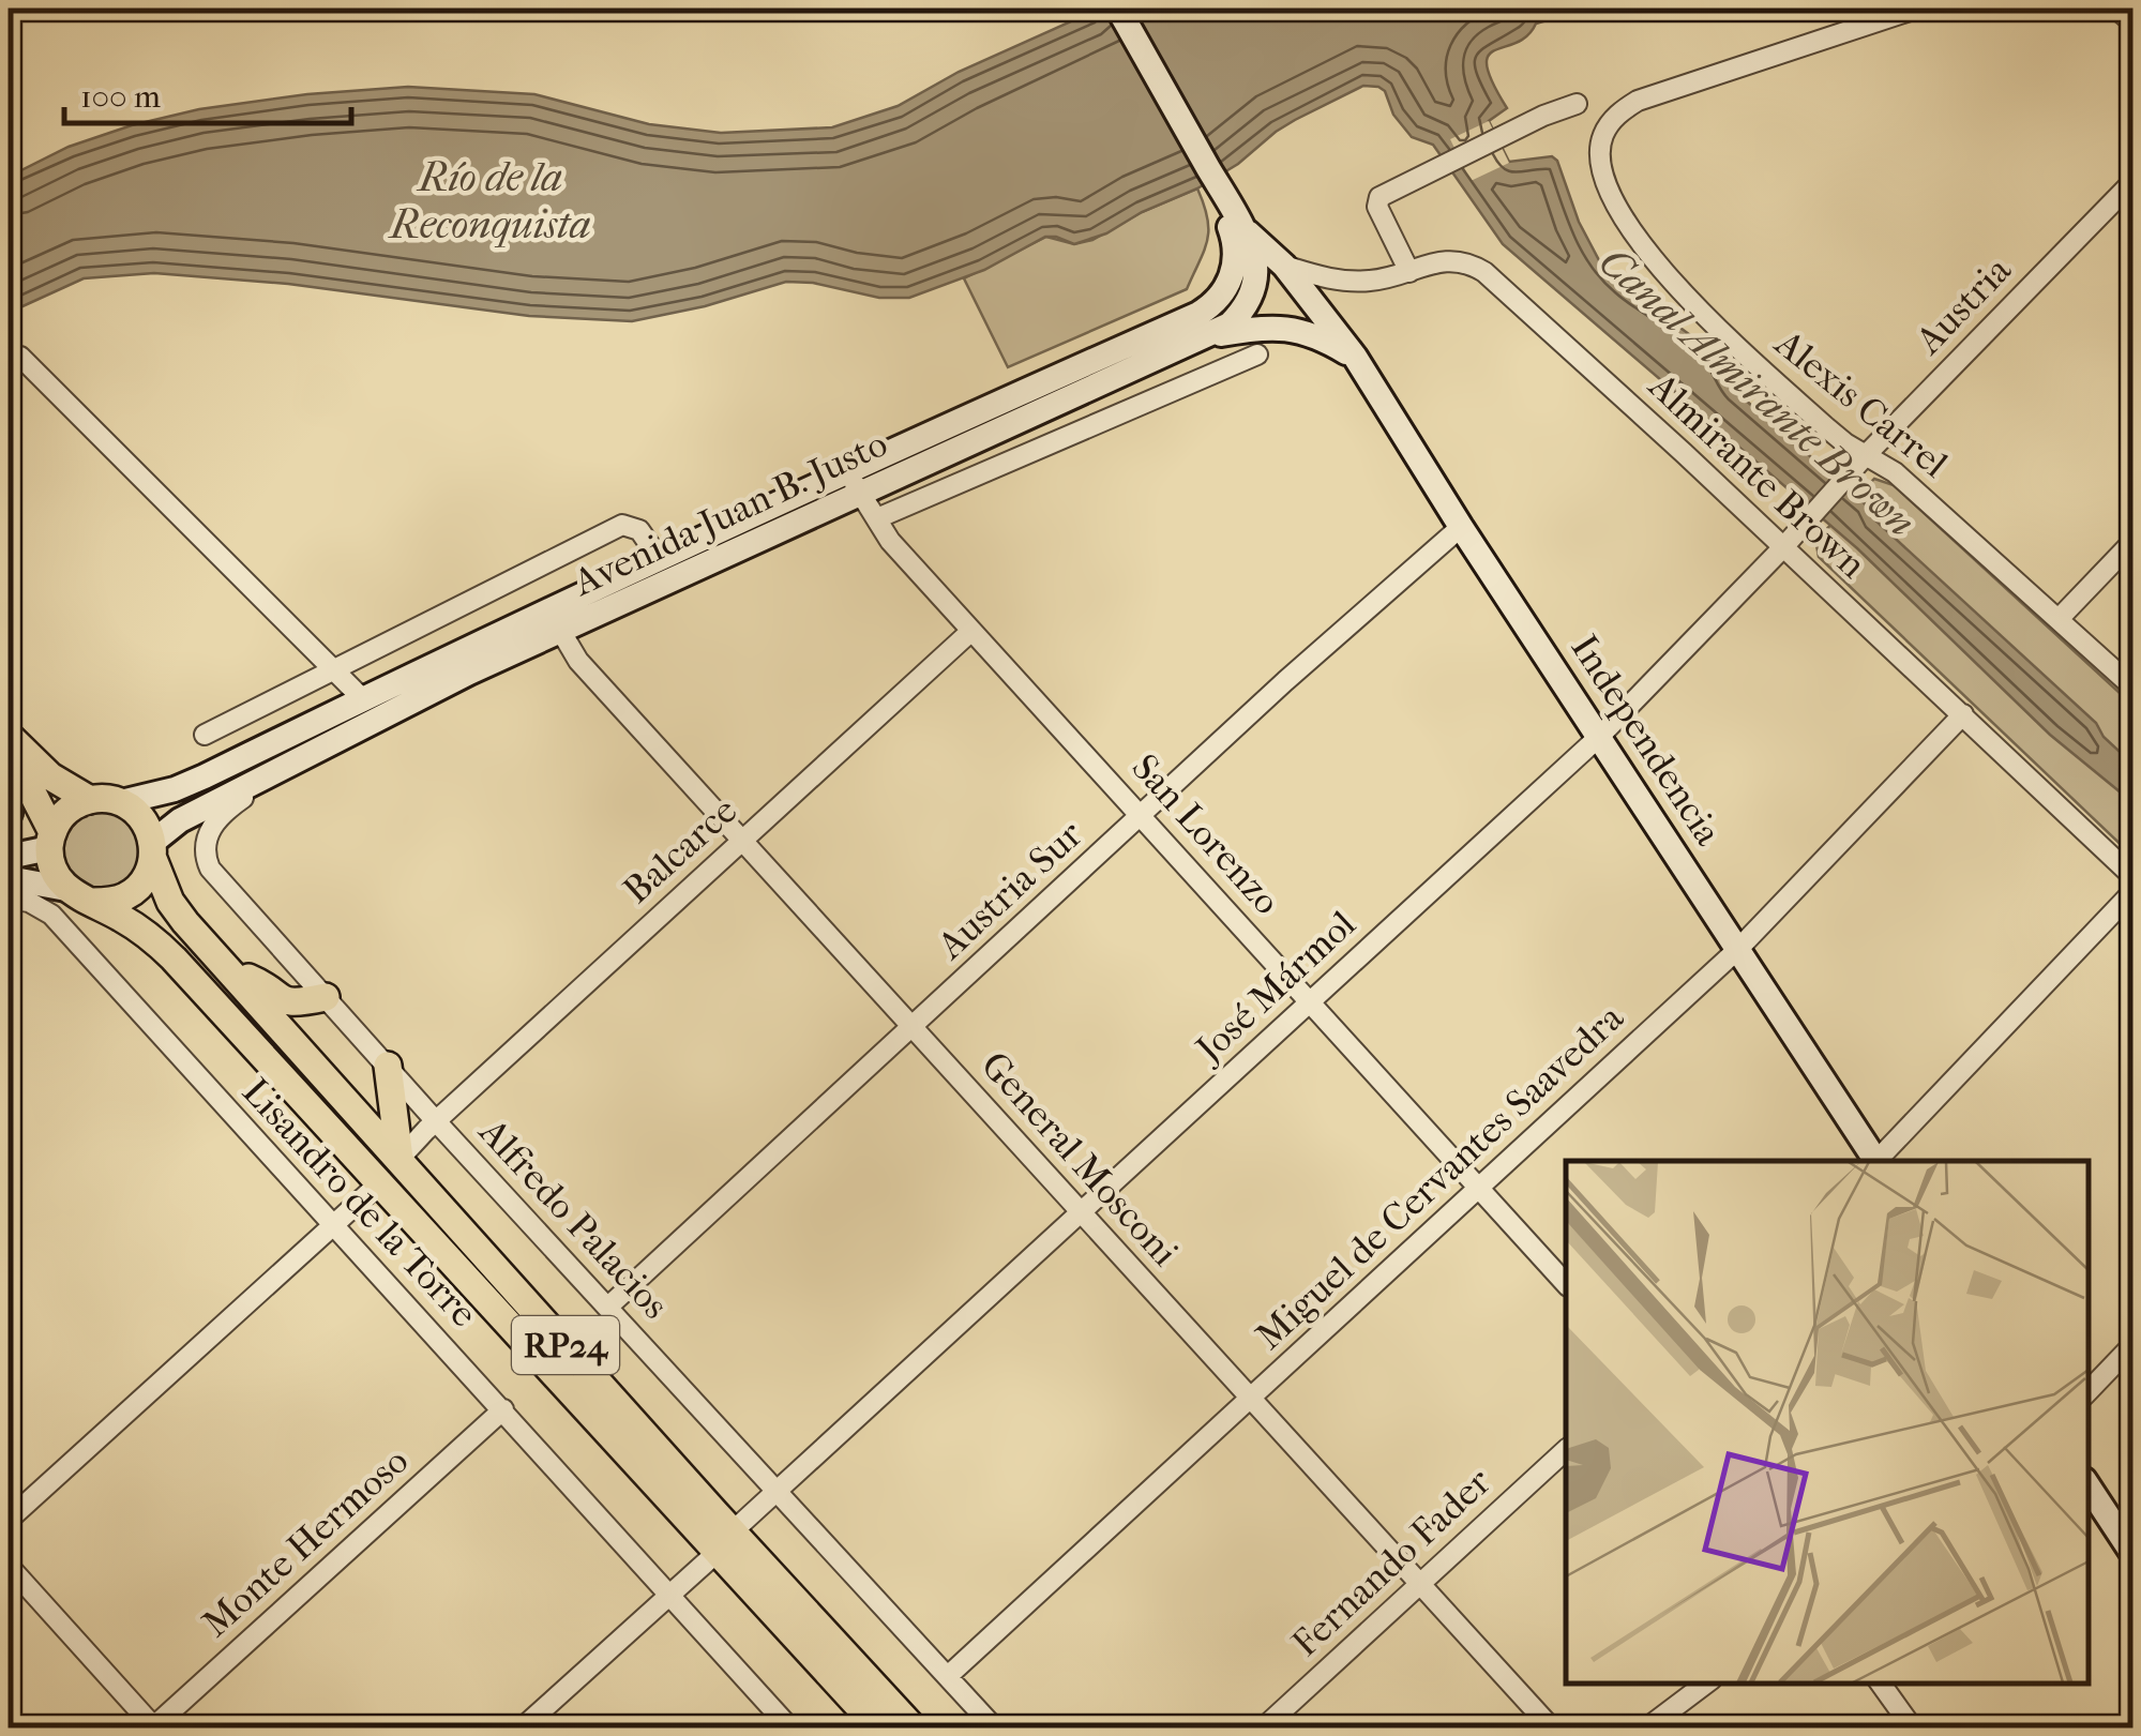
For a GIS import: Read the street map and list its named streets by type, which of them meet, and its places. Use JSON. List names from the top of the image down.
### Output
{
  "streets": {
    "main road": ["Avenida Juan B. Justo", "Independencia", "RP24"],
    "street": [
      "Austria",
      "Alexis Carrel",
      "Almirante Brown",
      "San Lorenzo",
      "Balcarce",
      "Austria Sur",
      "José Mármol",
      "General Mosconi",
      "Miguel de Cervantes Saavedra",
      "Lisandro de la Torre",
      "Alfredo Palacios",
      "Monte Hermoso",
      "Fernando Fader"
    ]
  },
  "crossings": [
    ["Austria", "Alexis Carrel"],
    ["Austria", "José Mármol"],
    ["Almirante Brown", "Independencia"],
    ["Almirante Brown", "José Mármol"],
    ["Almirante Brown", "Miguel de Cervantes Saavedra"],
    ["Avenida Juan B. Justo", "Independencia"],
    ["Avenida Juan B. Justo", "San Lorenzo"],
    ["Avenida Juan B. Justo", "General Mosconi"],
    ["Avenida Juan B. Justo", "Alfredo Palacios"],
    ["Avenida Juan B. Justo", "RP24"],
    ["Independencia", "Austria Sur"],
    ["Independencia", "José Mármol"],
    ["Independencia", "Miguel de Cervantes Saavedra"],
    ["San Lorenzo", "Balcarce"],
    ["San Lorenzo", "Austria Sur"],
    ["San Lorenzo", "José Mármol"],
    ["San Lorenzo", "Miguel de Cervantes Saavedra"],
    ["Balcarce", "General Mosconi"],
    ["Balcarce", "Alfredo Palacios"],
    ["Balcarce", "RP24"],
    ["Austria Sur", "General Mosconi"],
    ["Austria Sur", "Alfredo Palacios"],
    ["José Mármol", "General Mosconi"],
    ["José Mármol", "Lisandro de la Torre"],
    ["José Mármol", "Alfredo Palacios"],
    ["José Mármol", "RP24"],
    ["General Mosconi", "Miguel de Cervantes Saavedra"],
    ["General Mosconi", "Fernando Fader"],
    ["Miguel de Cervantes Saavedra", "Alfredo Palacios"],
    ["Lisandro de la Torre", "Monte Hermoso"]
  ],
  "water": ["Río de la Reconquista", "Canal Almirante Brown"],
  "scale_bar": "100 m"
}
